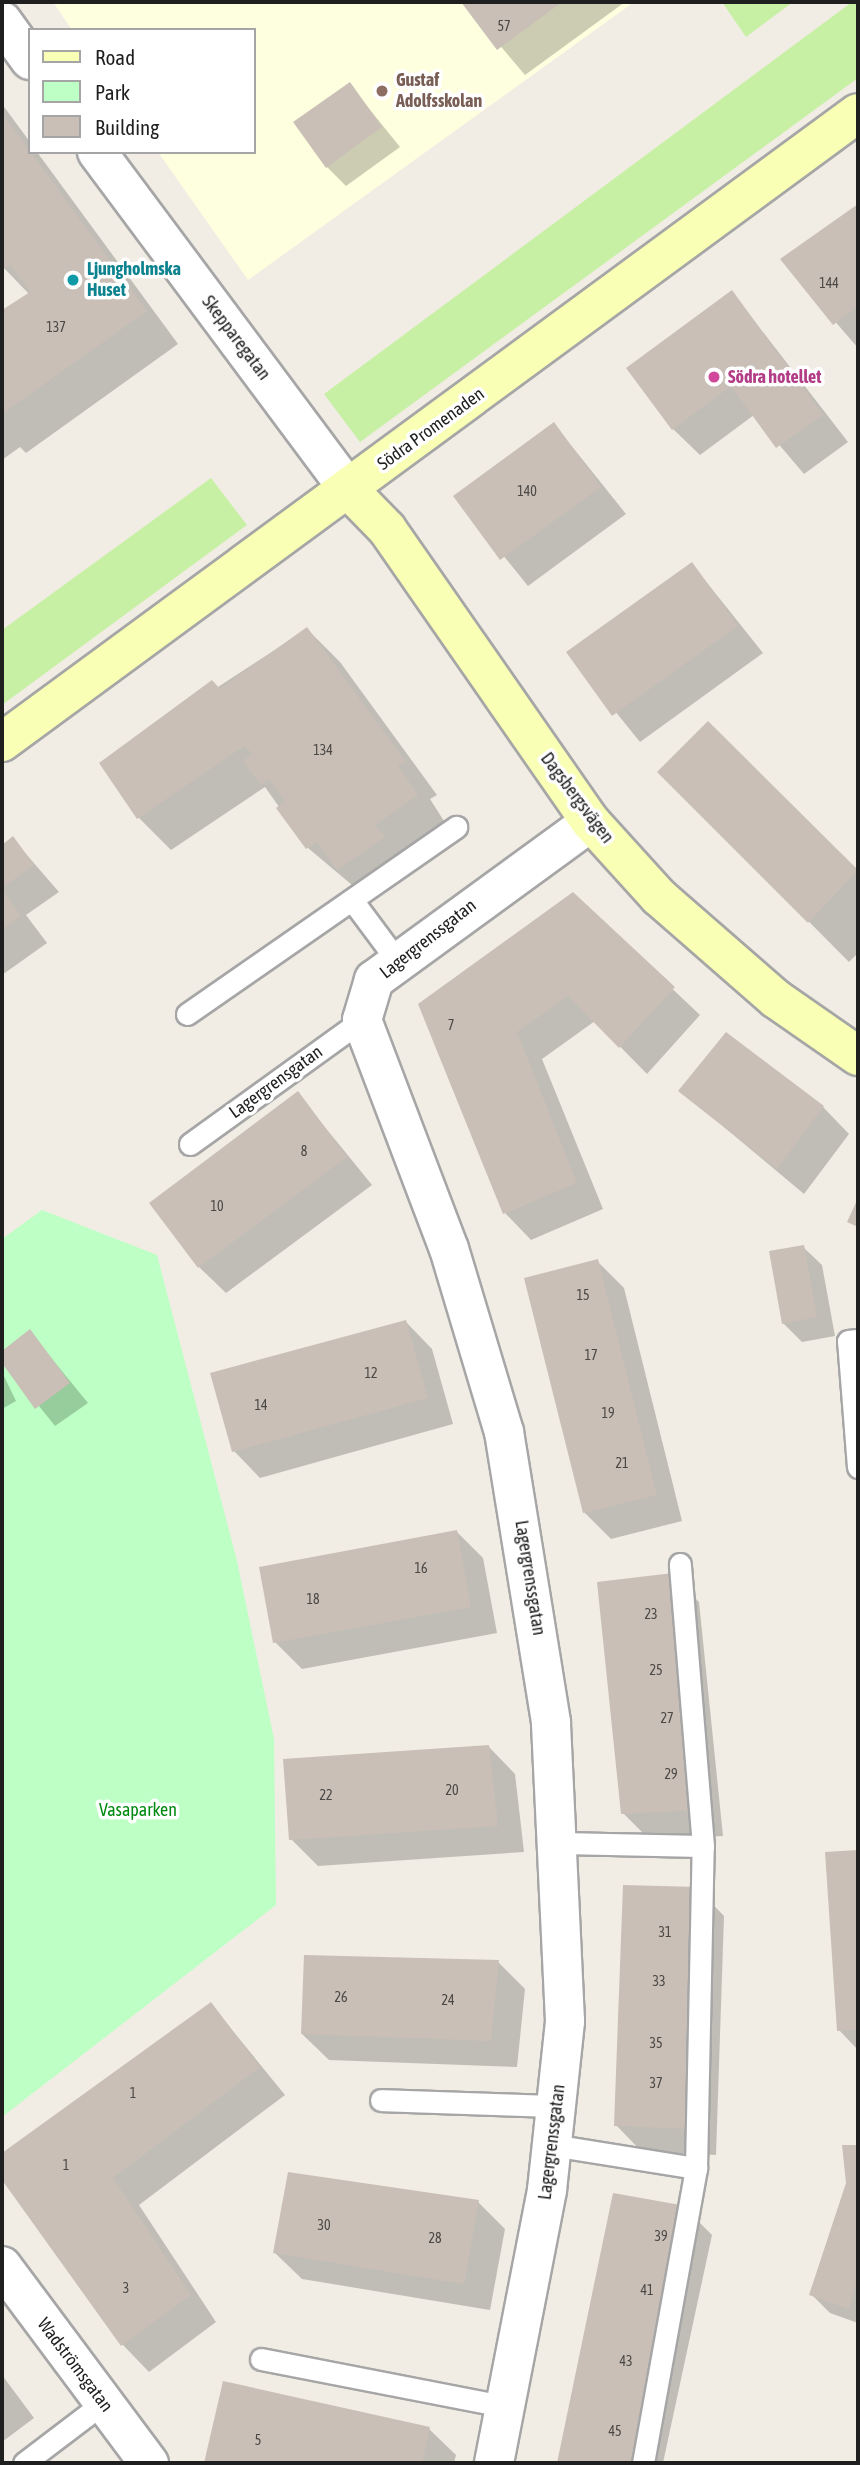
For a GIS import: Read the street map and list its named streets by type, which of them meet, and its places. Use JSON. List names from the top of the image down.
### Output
{
  "streets": {
    "main road": ["Södra Promenaden", "Dagsbergsvägen"],
    "street": ["Skepparegatan", "Lagergrenssgatan", "Wadströmsgatan"],
    "lane": ["Lagergrensgatan"]
  },
  "crossings": [
    ["Skepparegatan", "Södra Promenaden"],
    ["Skepparegatan", "Dagsbergsvägen"],
    ["Södra Promenaden", "Dagsbergsvägen"],
    ["Dagsbergsvägen", "Lagergrenssgatan"],
    ["Lagergrenssgatan", "Lagergrensgatan"]
  ],
  "parks": ["Vasaparken"],
  "places": ["Gustaf Adolfsskolan", "Ljungholmska Huset", "Södra hotellet"],
  "house_numbers": [
    "57",
    "144",
    "137",
    "140",
    "134",
    "7",
    "8",
    "10",
    "15",
    "17",
    "12",
    "14",
    "19",
    "21",
    "16",
    "18",
    "23",
    "25",
    "27",
    "29",
    "20",
    "22",
    "31",
    "33",
    "26",
    "24",
    "35",
    "37",
    "1",
    "1",
    "30",
    "39",
    "28",
    "3",
    "41",
    "43",
    "45",
    "5"
  ],
  "legend": ["Road", "Park", "Building"]
}
